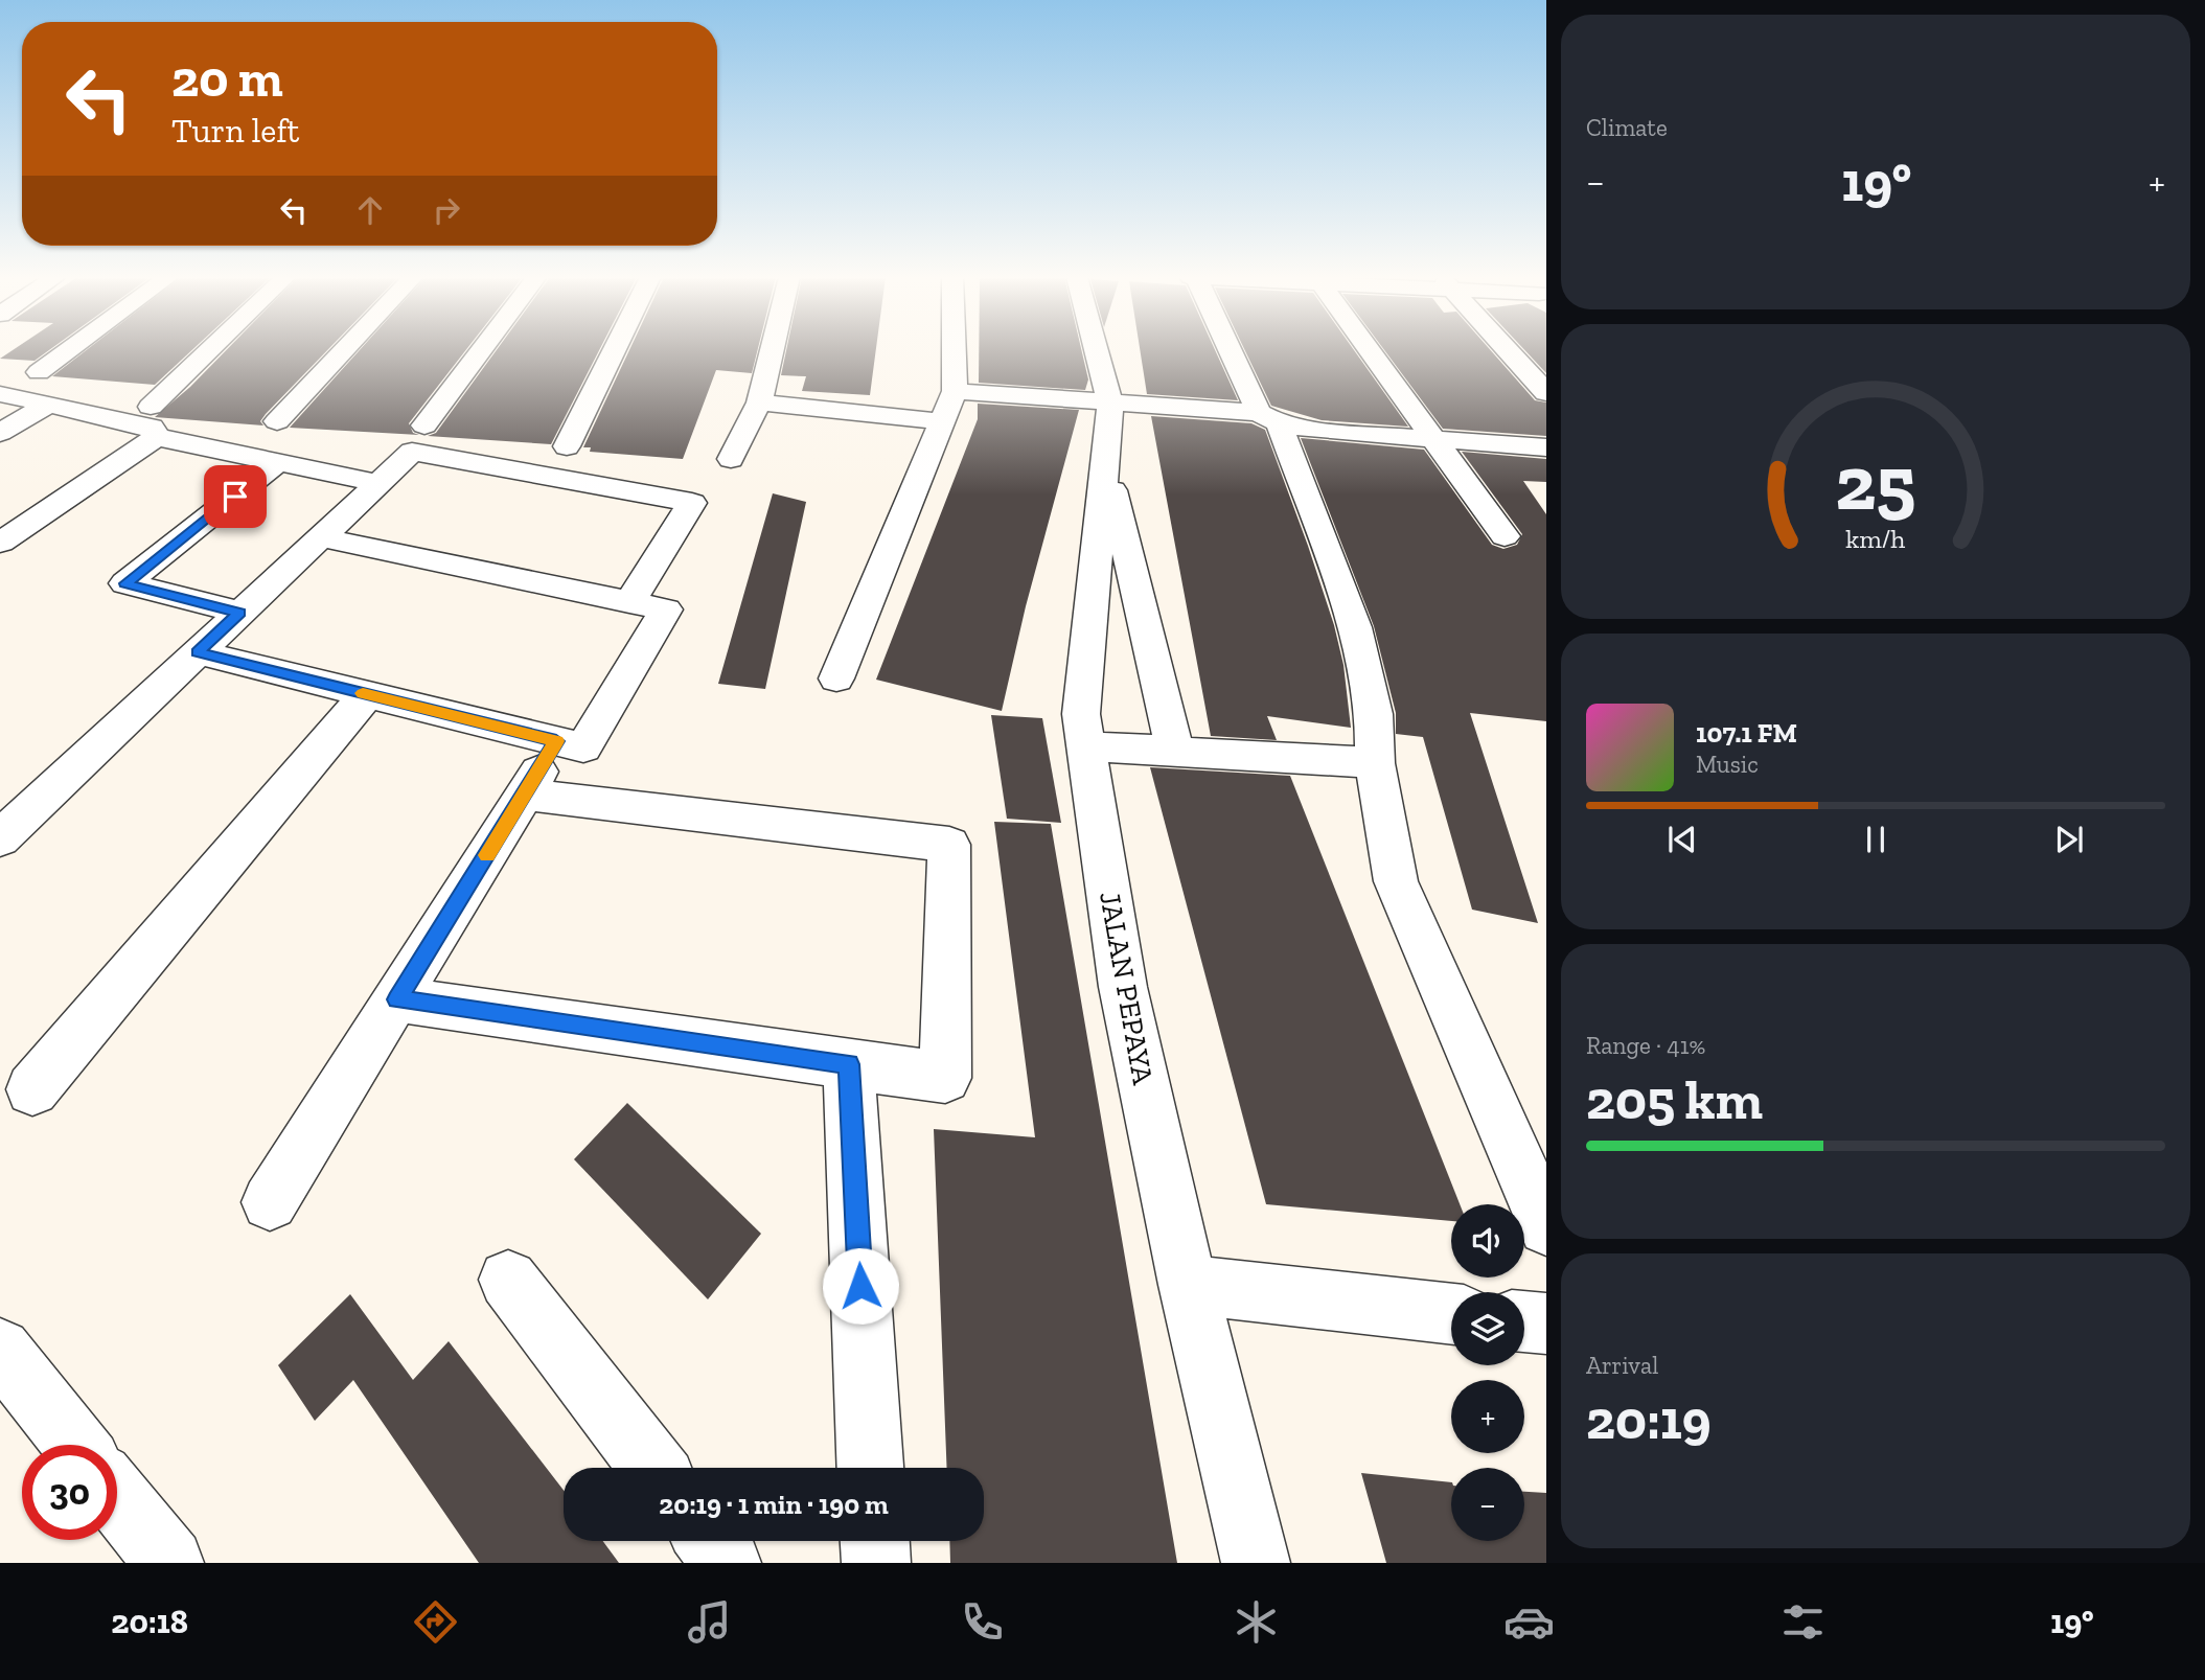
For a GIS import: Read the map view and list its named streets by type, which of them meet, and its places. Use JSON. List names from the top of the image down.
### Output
{
  "streets": {
    "street": ["JALAN PEPAYA"]
  },
  "page": {
    "tile": [
      "Climate",
      ["Range · 41%", "205 km"],
      ["Arrival", "20:19"]
    ],
    "turn": ["20 m", "Turn left"],
    "heat": ["−", "19°", "+"],
    "song": ["107.1 FM", "Music"],
    "map_buttons": ["+", "−"],
    "limit": "30",
    "trip": "20:19 · 1 min · 190 m",
    "tabs": ["20:18", "19°"],
    "gauge": ["25", "km/h"]
  }
}
